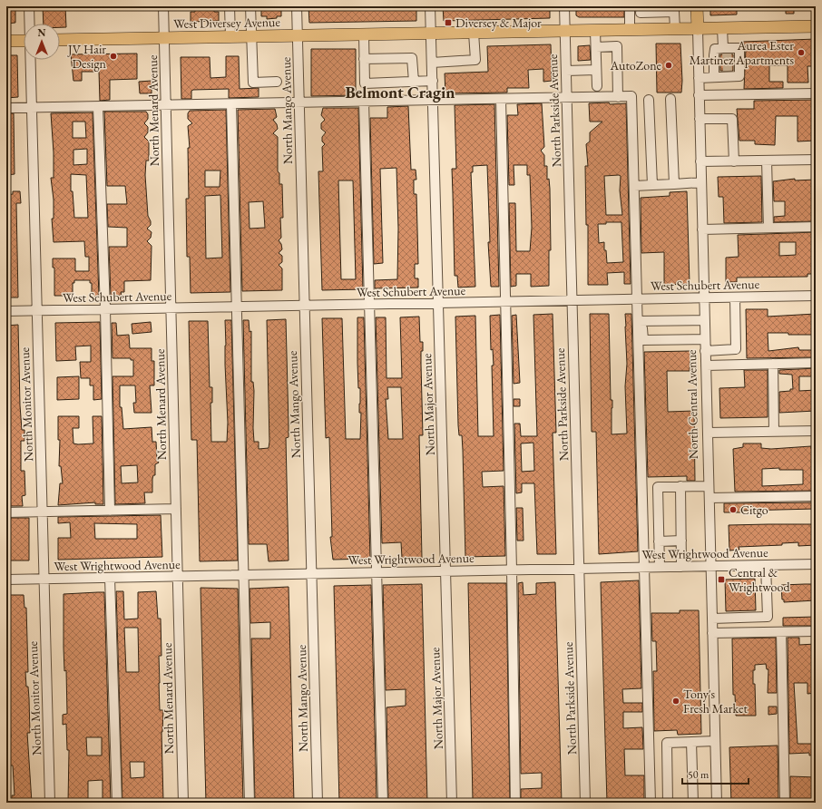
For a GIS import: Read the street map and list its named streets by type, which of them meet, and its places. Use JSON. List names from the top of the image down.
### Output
{
  "streets": {
    "main road": ["West Diversey Avenue", "North Central Avenue"],
    "street": [
      "North Menard Avenue",
      "North Mango Avenue",
      "North Parkside Avenue",
      "West Schubert Avenue",
      "North Monitor Avenue",
      "North Major Avenue",
      "West Wrightwood Avenue"
    ]
  },
  "crossings": [
    ["West Diversey Avenue", "North Menard Avenue"],
    ["West Diversey Avenue", "North Mango Avenue"],
    ["West Diversey Avenue", "North Parkside Avenue"],
    ["West Diversey Avenue", "North Major Avenue"],
    ["West Diversey Avenue", "North Central Avenue"],
    ["North Menard Avenue", "West Schubert Avenue"],
    ["North Menard Avenue", "West Wrightwood Avenue"],
    ["North Mango Avenue", "West Schubert Avenue"],
    ["North Mango Avenue", "West Wrightwood Avenue"],
    ["North Parkside Avenue", "West Schubert Avenue"],
    ["North Parkside Avenue", "West Wrightwood Avenue"],
    ["West Schubert Avenue", "North Monitor Avenue"],
    ["West Schubert Avenue", "North Major Avenue"],
    ["West Schubert Avenue", "North Central Avenue"],
    ["North Monitor Avenue", "West Wrightwood Avenue"],
    ["North Major Avenue", "West Wrightwood Avenue"],
    ["North Central Avenue", "West Wrightwood Avenue"]
  ],
  "districts": ["Belmont Cragin"],
  "places": {
    "transit": ["Diversey & Major", "Central & Wrightwood"],
    "other": [
      "Aurea Ester Martinez Apartments",
      "JV Hair Design",
      "AutoZone",
      "Citgo",
      "Tony's Fresh Market"
    ]
  },
  "scale_bar": "50 m",
  "north": "top"
}
